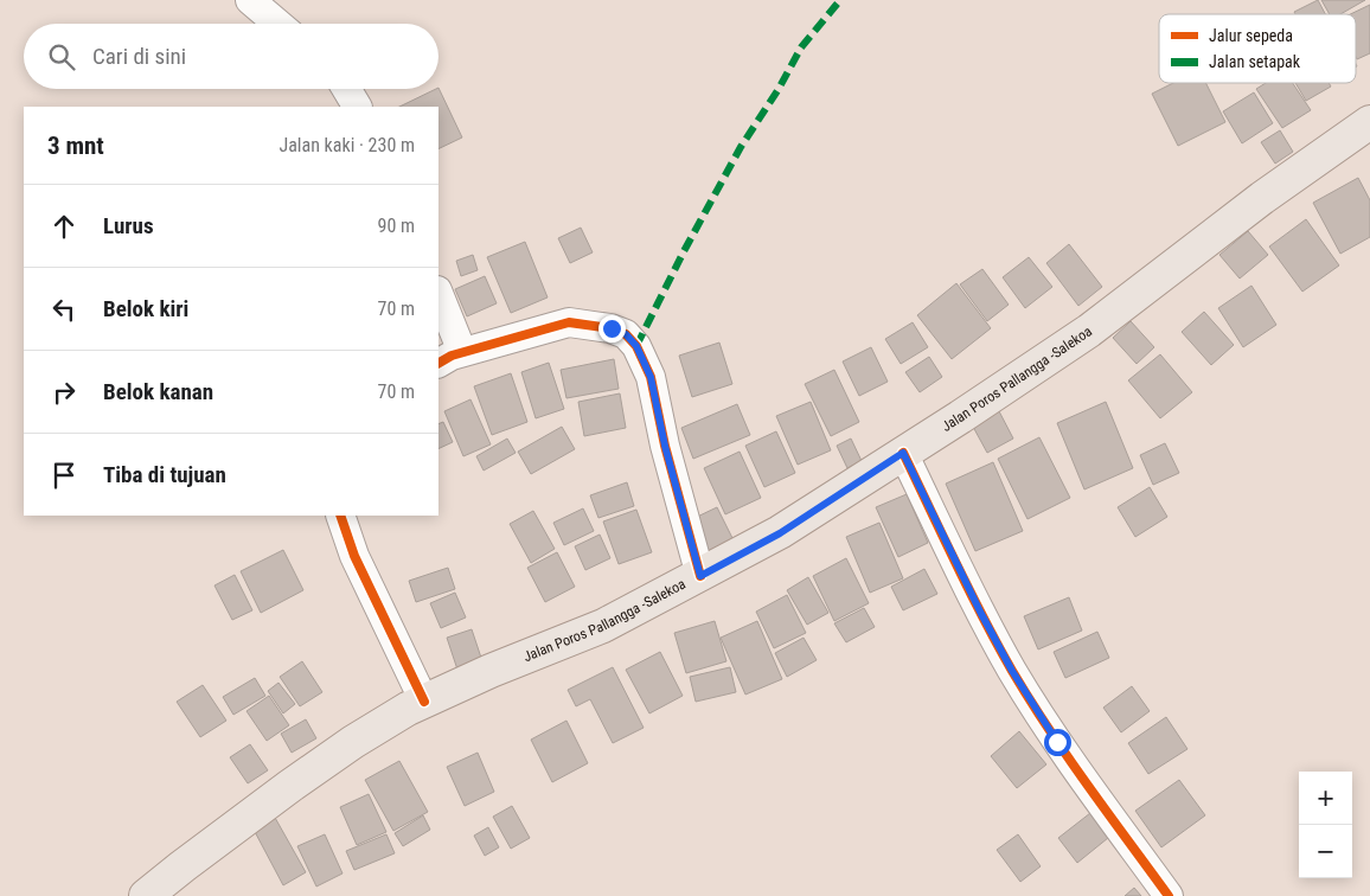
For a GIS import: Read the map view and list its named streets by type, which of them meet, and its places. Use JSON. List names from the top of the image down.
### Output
{
  "streets": {
    "main road": ["Jalan Poros Pallangga -Salekoa"]
  },
  "legend": ["Jalur sepeda", "Jalan setapak"],
  "page": {
    "search": "Cari di sini",
    "heading": ["3 mnt", "Jalan kaki · 230 m"],
    "list": [
      ["Lurus", "90 m"],
      ["Belok kiri", "70 m"],
      ["Belok kanan", "70 m"],
      "Tiba di tujuan"
    ],
    "map_buttons": ["+", "−"]
  }
}
